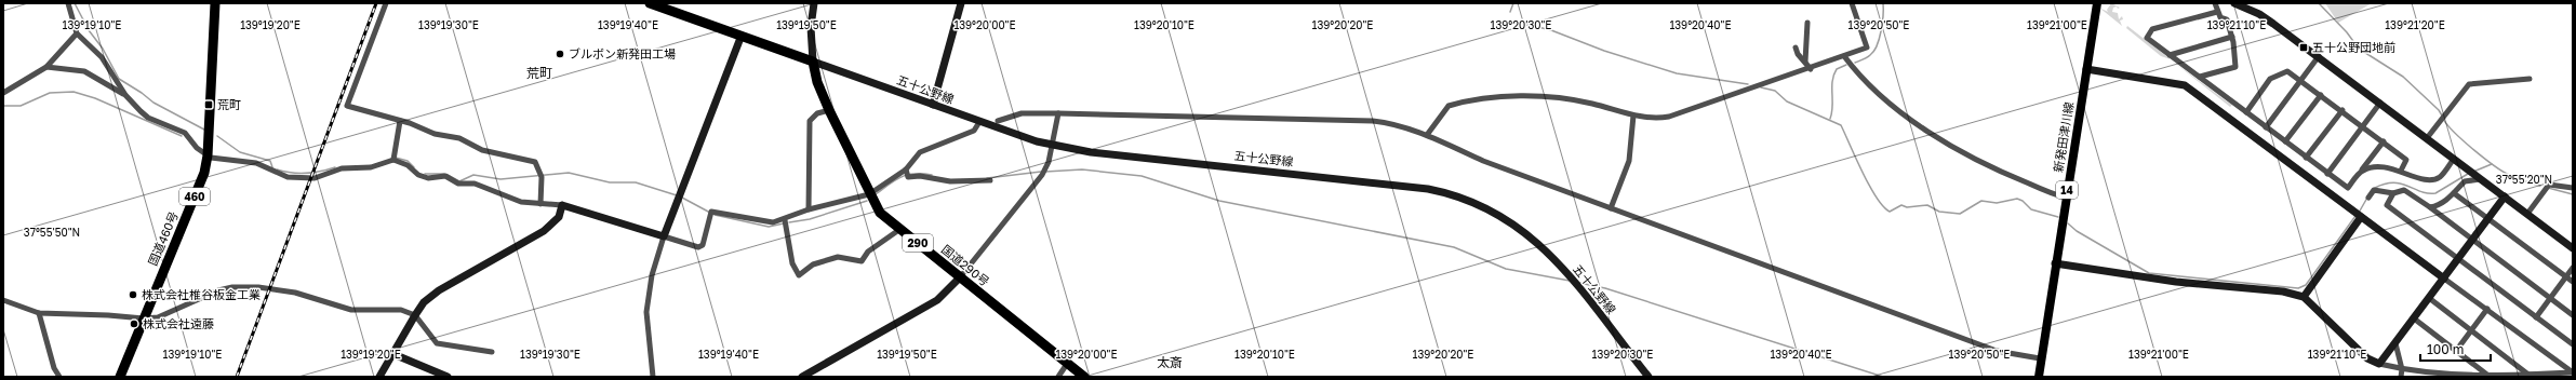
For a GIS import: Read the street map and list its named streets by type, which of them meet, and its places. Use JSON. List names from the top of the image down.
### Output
{
  "streets": {
    "highway": [
      "460",
      "国道460号",
      "290",
      "国道290号"
    ],
    "main road": ["新発田津川線", "14"],
    "street": ["五十公野線"]
  },
  "crossings": [
    ["五十公野線", "国道290号"]
  ],
  "districts": ["荒町", "太斎"],
  "places": {
    "transit": ["五十公野団地前", "荒町"],
    "other": ["ブルボン新発田工場", "株式会社椎谷板金工業", "株式会社遠藤"]
  },
  "scale_bar": "100 m",
  "coordinates": [
    "139°19'10\"E",
    "139°19'20\"E",
    "139°19'30\"E",
    "139°19'40\"E",
    "139°19'50\"E",
    "139°20'00\"E",
    "139°20'30\"E",
    "139°20'40\"E",
    "139°20'50\"E",
    "139°21'00\"E",
    "139°21'20\"E",
    "139°20'10\"E",
    "139°20'20\"E",
    "139°21'10\"E",
    "37°55'20\"N",
    "37°55'50\"N"
  ]
}
